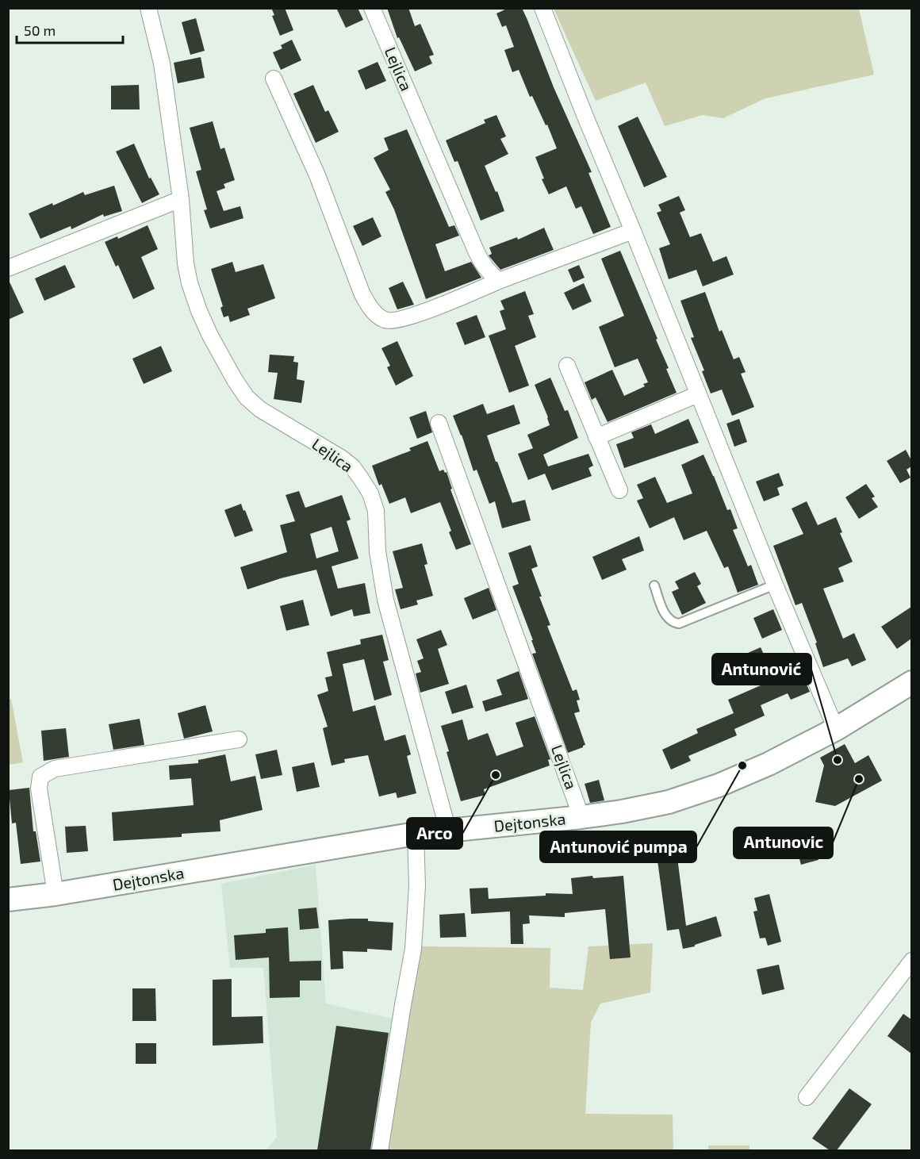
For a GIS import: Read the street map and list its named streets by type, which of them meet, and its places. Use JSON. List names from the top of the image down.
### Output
{
  "streets": {
    "main road": ["Dejtonska"],
    "street": ["Lejlica"]
  },
  "crossings": [
    ["Lejlica", "Dejtonska"]
  ],
  "places": [
    "Antunović",
    "Antunović pumpa",
    "Arco",
    "Antunovic"
  ],
  "scale_bar": "50 m"
}
